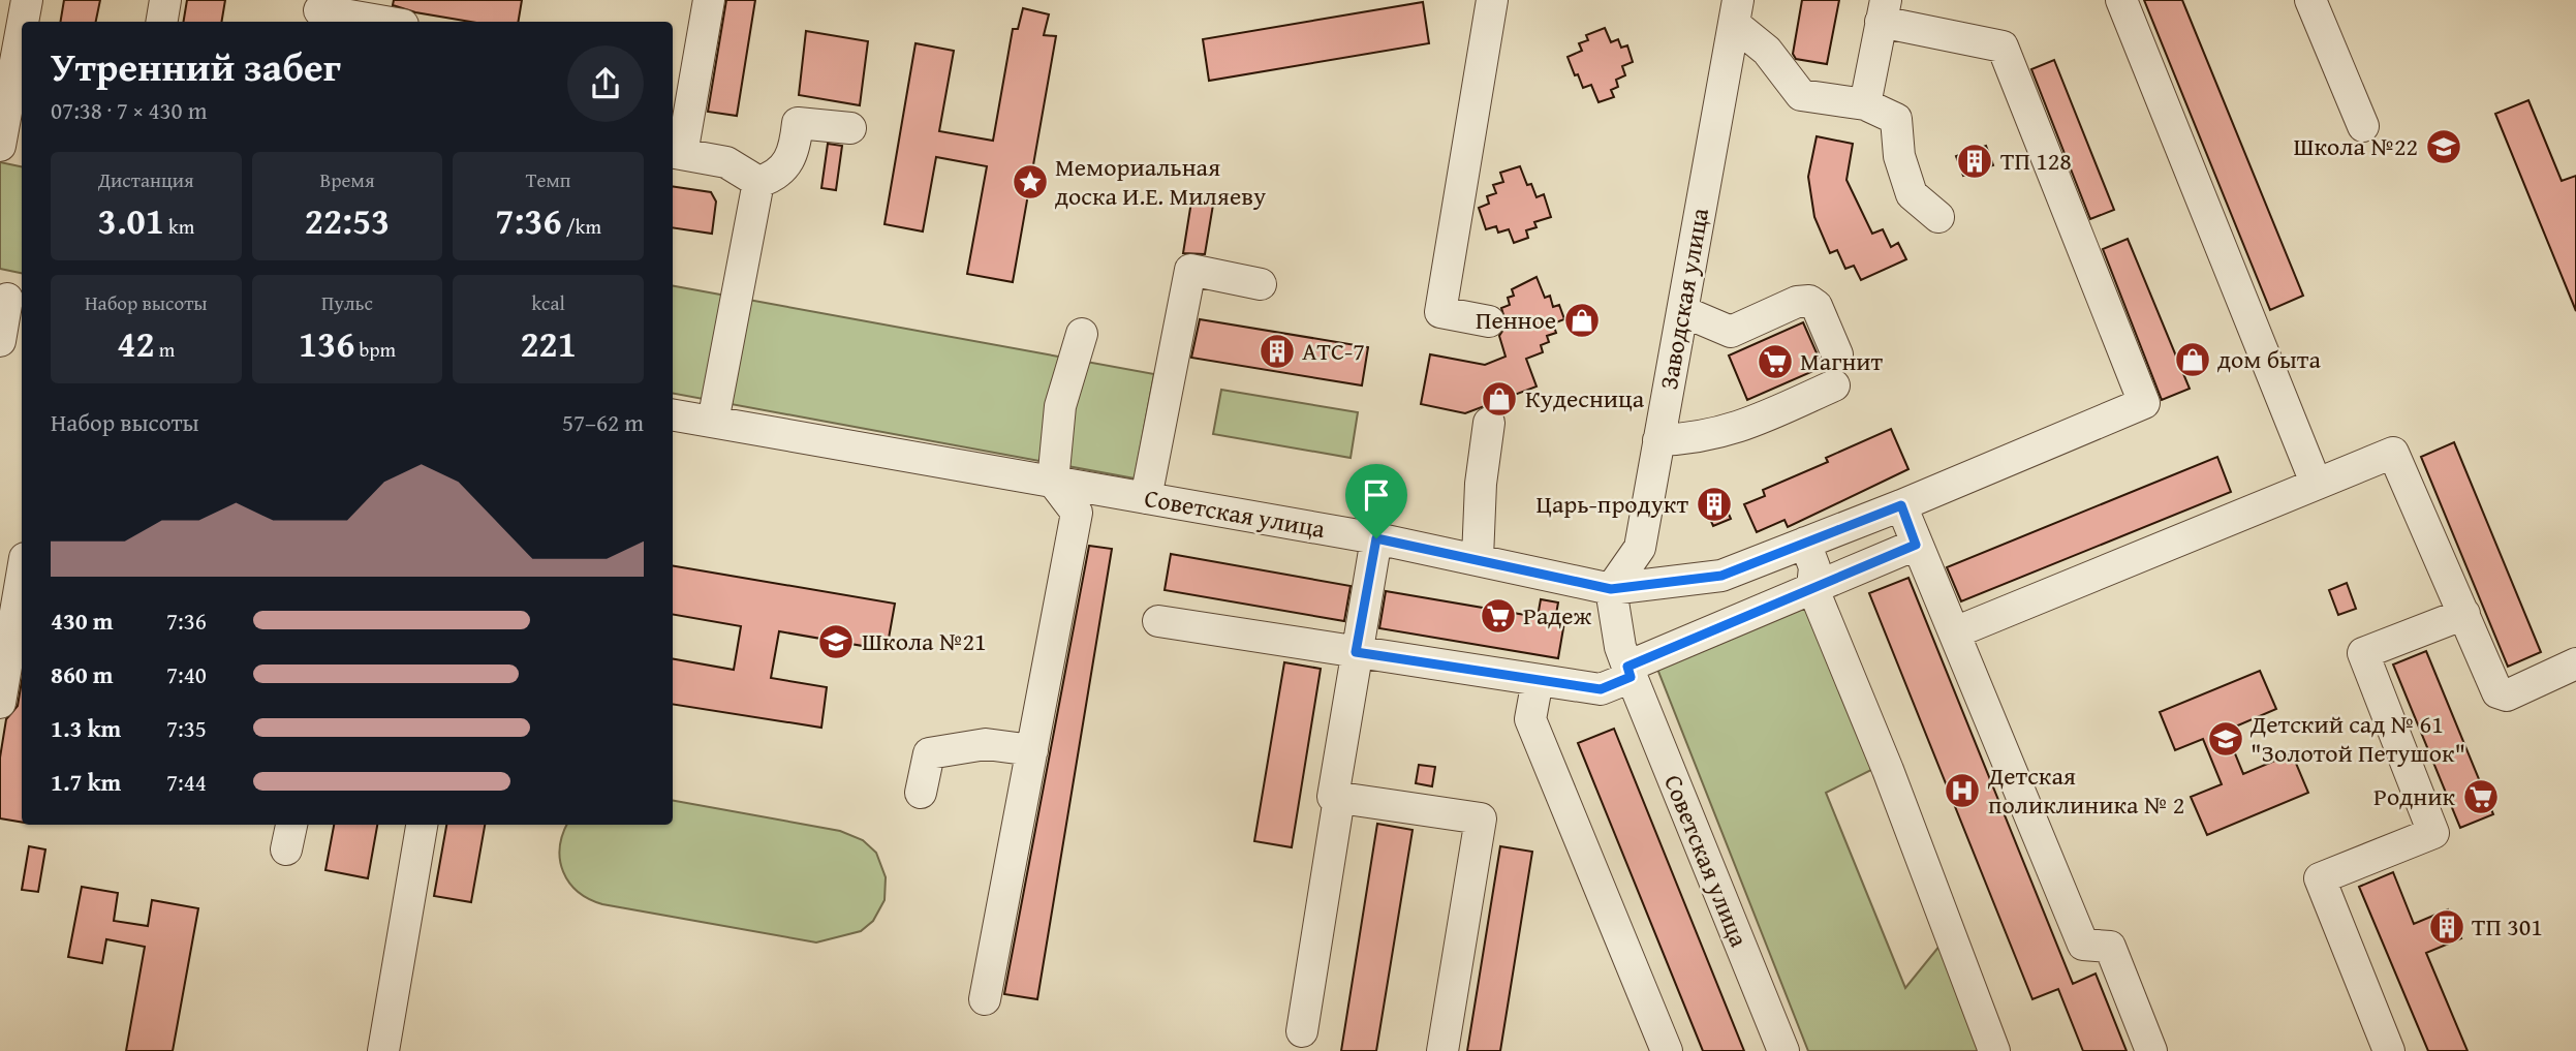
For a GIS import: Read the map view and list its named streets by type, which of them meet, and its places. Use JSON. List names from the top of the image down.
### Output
{
  "streets": {
    "street": ["Заводская улица", "Советская улица"]
  },
  "crossings": [
    ["Заводская улица", "Советская улица"]
  ],
  "places": {
    "school or university": ["Школа №22", "Школа №21", "Детский сад № 61 \"Золотой Петушок\""],
    "building": [
      "ТП 128",
      "АТС-7",
      "Царь-продукт",
      "ТП 301"
    ],
    "place": ["Мемориальная доска И.Е. Миляеву"],
    "shop": ["Пенное", "дом быта", "Кудесница"],
    "supermarket": ["Магнит", "Радеж", "Родник"],
    "hospital": ["Детская поликлиника № 2"]
  },
  "page": {
    "heading": ["Утренний забег", "07:38 · 7 × 430 m"],
    "stats": [
      ["Дистанция", "3.01 km"],
      ["Время", "22:53"],
      ["Темп", "7:36 /km"],
      ["Набор высоты", "42 m"],
      ["Пульс", "136 bpm"],
      ["kcal", "221"]
    ],
    "chart": ["Набор высоты", "57–62 m"],
    "list": [
      {
        "name": "430 m",
        "note": "7:36"
      },
      {
        "name": "860 m",
        "note": "7:40"
      },
      {
        "name": "1.3 km",
        "note": "7:35"
      },
      {
        "name": "1.7 km",
        "note": "7:44"
      }
    ]
  }
}
